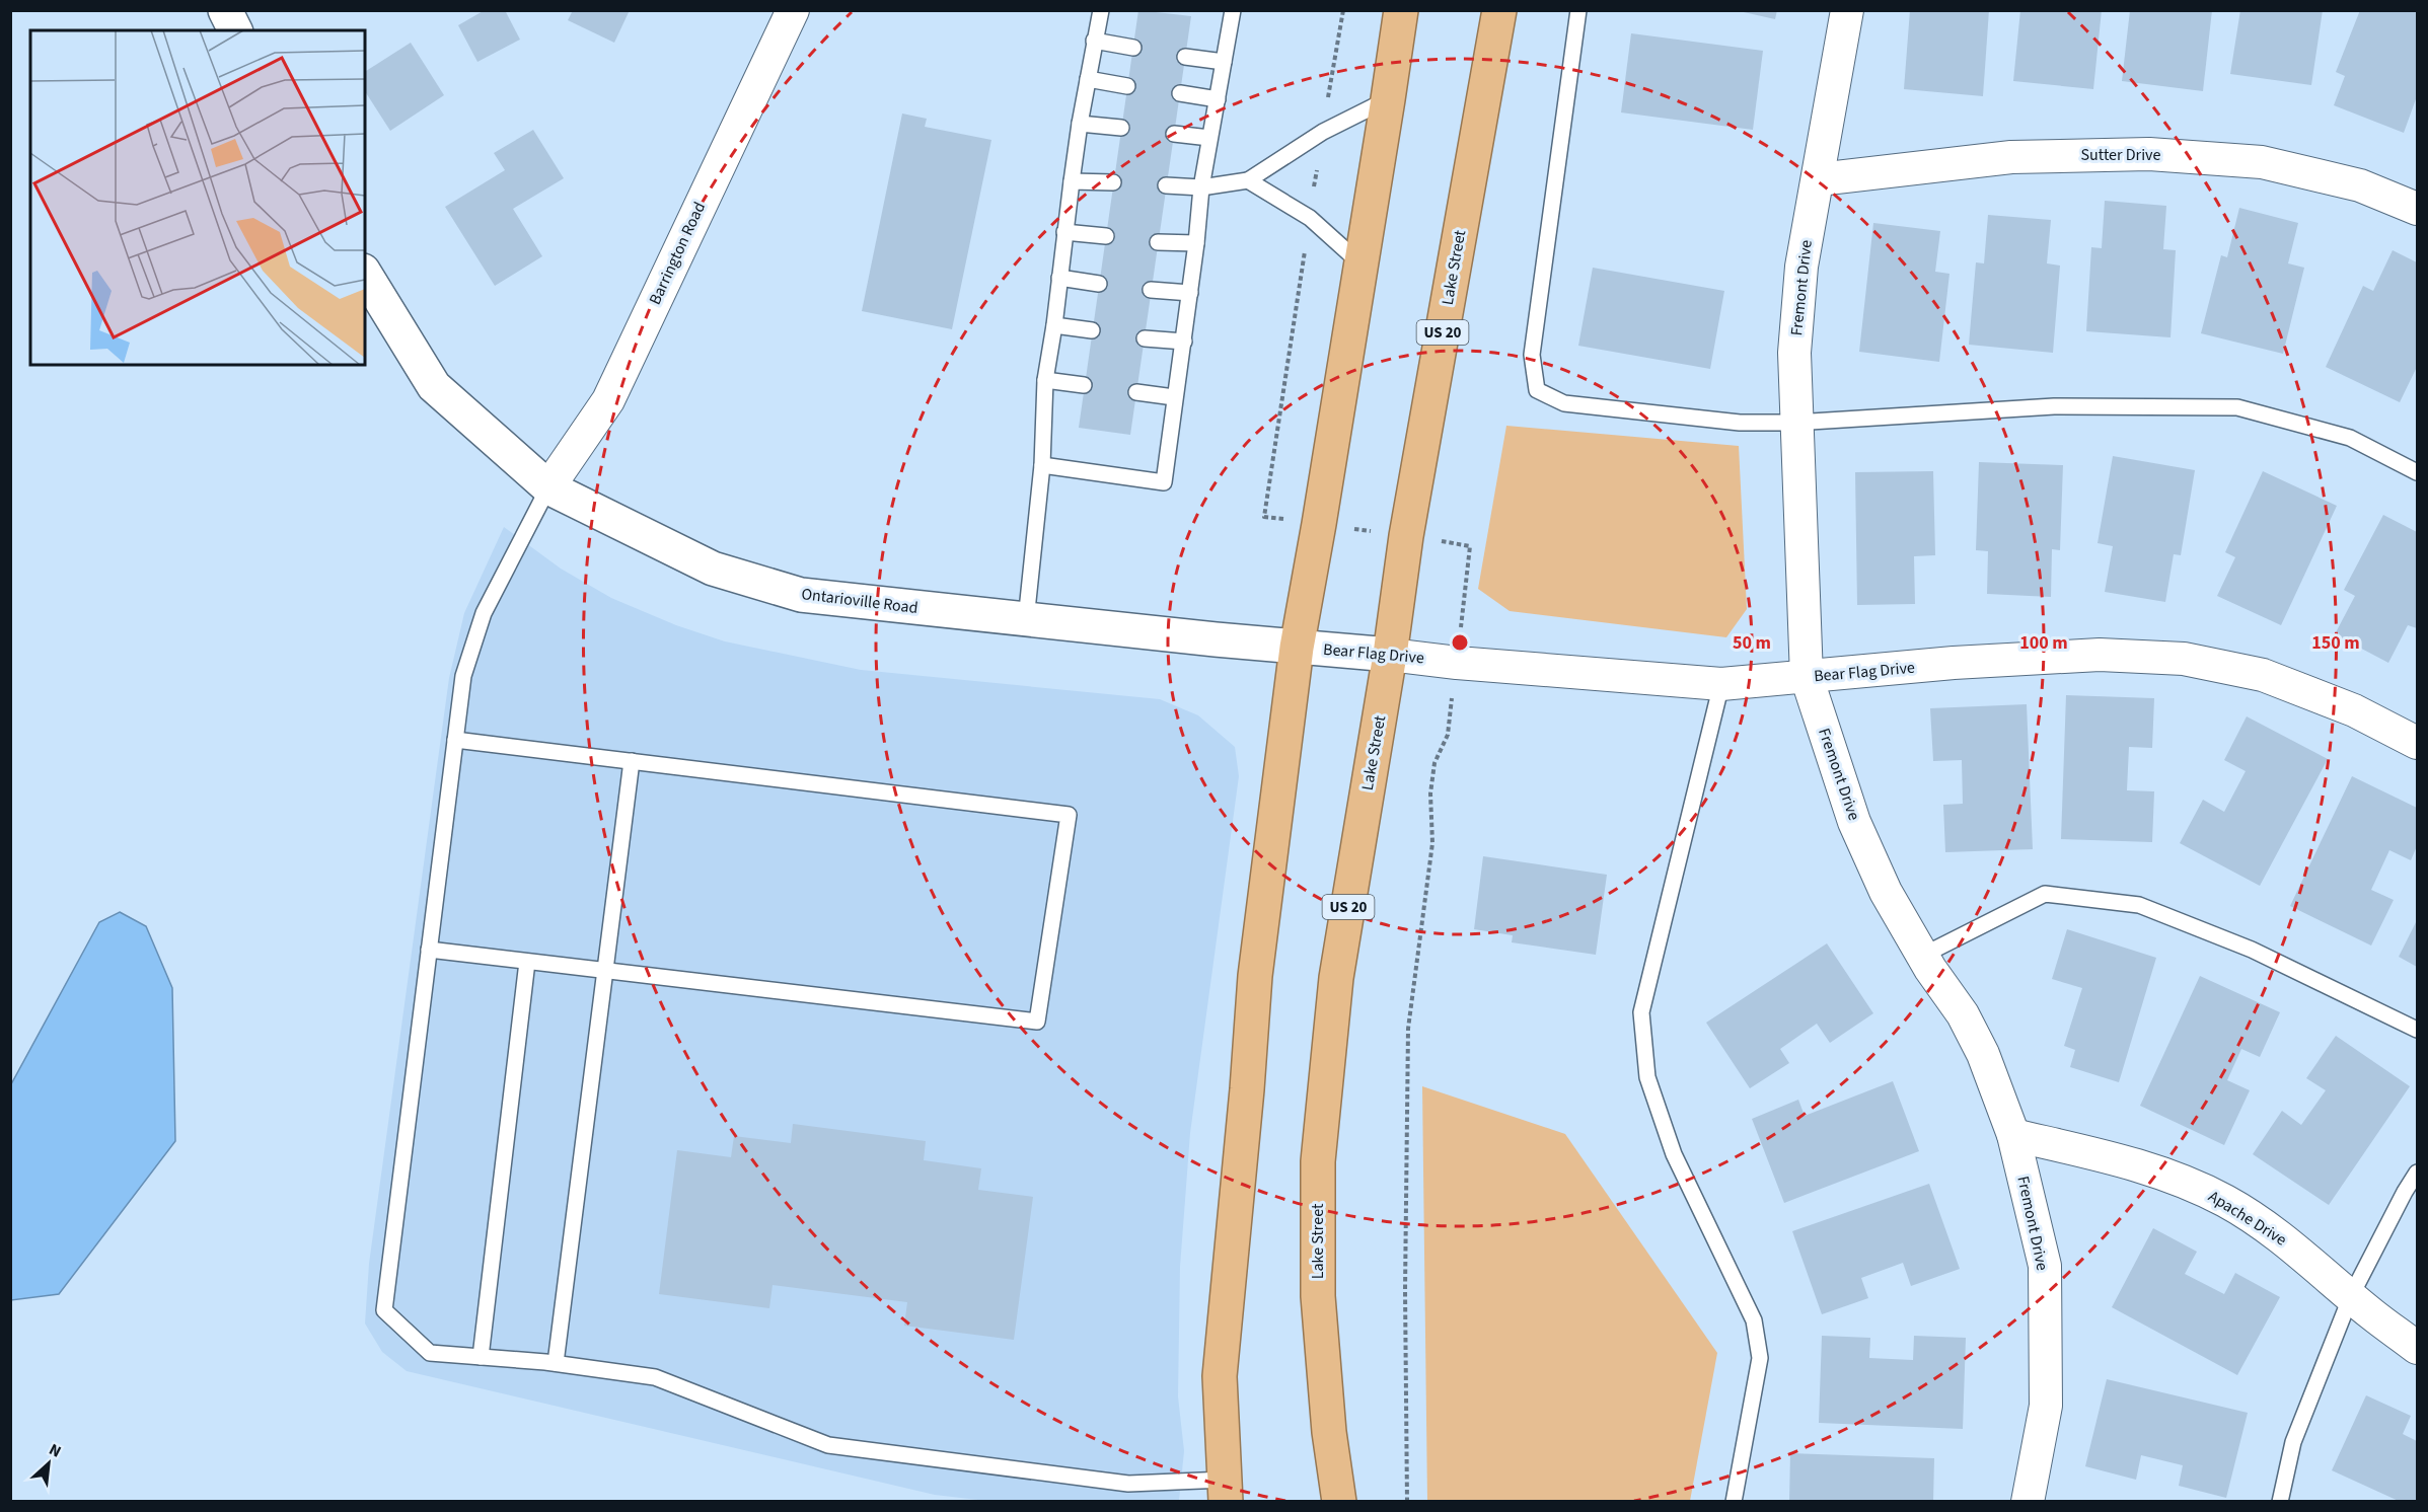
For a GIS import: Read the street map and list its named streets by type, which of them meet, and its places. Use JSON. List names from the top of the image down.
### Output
{
  "streets": {
    "highway": ["Lake Street", "US 20"],
    "street": [
      "Sutter Drive",
      "Barrington Road",
      "Fremont Drive",
      "Ontarioville Road",
      "Bear Flag Drive",
      "Apache Drive"
    ]
  },
  "crossings": [
    ["Sutter Drive", "Fremont Drive"],
    ["Barrington Road", "Ontarioville Road"],
    ["Lake Street", "Bear Flag Drive"],
    ["Fremont Drive", "Bear Flag Drive"],
    ["Fremont Drive", "Apache Drive"],
    ["Ontarioville Road", "Bear Flag Drive"]
  ],
  "north": "top right",
  "rings": ["50 m", "100 m", "150 m"]
}
